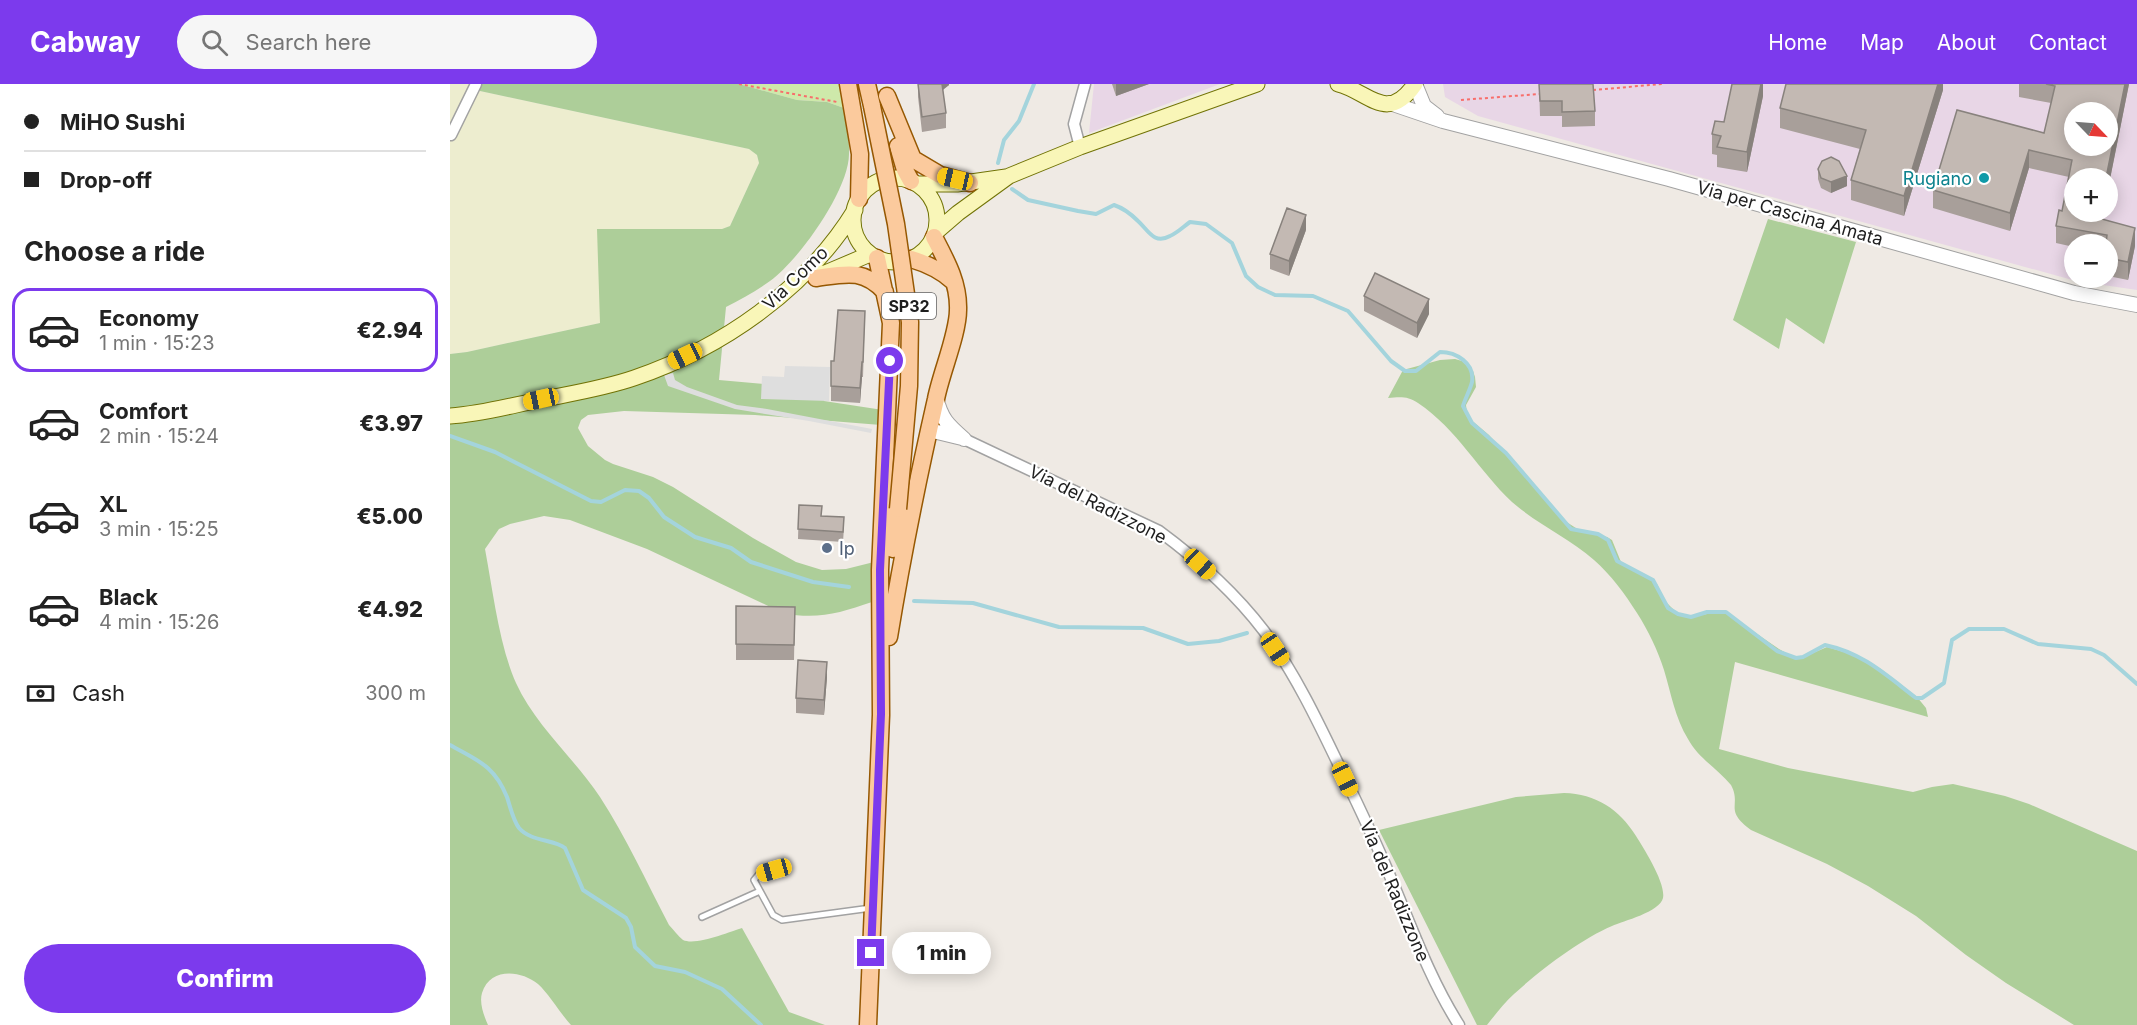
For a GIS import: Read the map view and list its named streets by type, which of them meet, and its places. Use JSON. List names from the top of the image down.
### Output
{
  "streets": {
    "main road": ["Via Como", "SP32"],
    "street": ["Via per Cascina Amata", "Via del Radizzone"]
  },
  "places": ["Rugiano", "Ip"],
  "north": "bottom right",
  "page": {
    "header": "Cabway",
    "search": "Search here",
    "nav": [
      "Home",
      "Map",
      "About",
      "Contact"
    ],
    "banner": ["MiHO Sushi", "Drop-off"],
    "map_buttons": ["+", "−"],
    "heading": "Choose a ride",
    "list": [
      {
        "name": "Economy",
        "note": "1 min · 15:23",
        "value": "€2.94"
      },
      {
        "name": "Comfort",
        "note": "2 min · 15:24",
        "value": "€3.97"
      },
      {
        "name": "XL",
        "note": "3 min · 15:25",
        "value": "€5.00"
      },
      {
        "name": "Black",
        "note": "4 min · 15:26",
        "value": "€4.92"
      }
    ],
    "pay": ["Cash", "300 m"],
    "buttons": "Confirm",
    "bubble": "1 min"
  }
}
